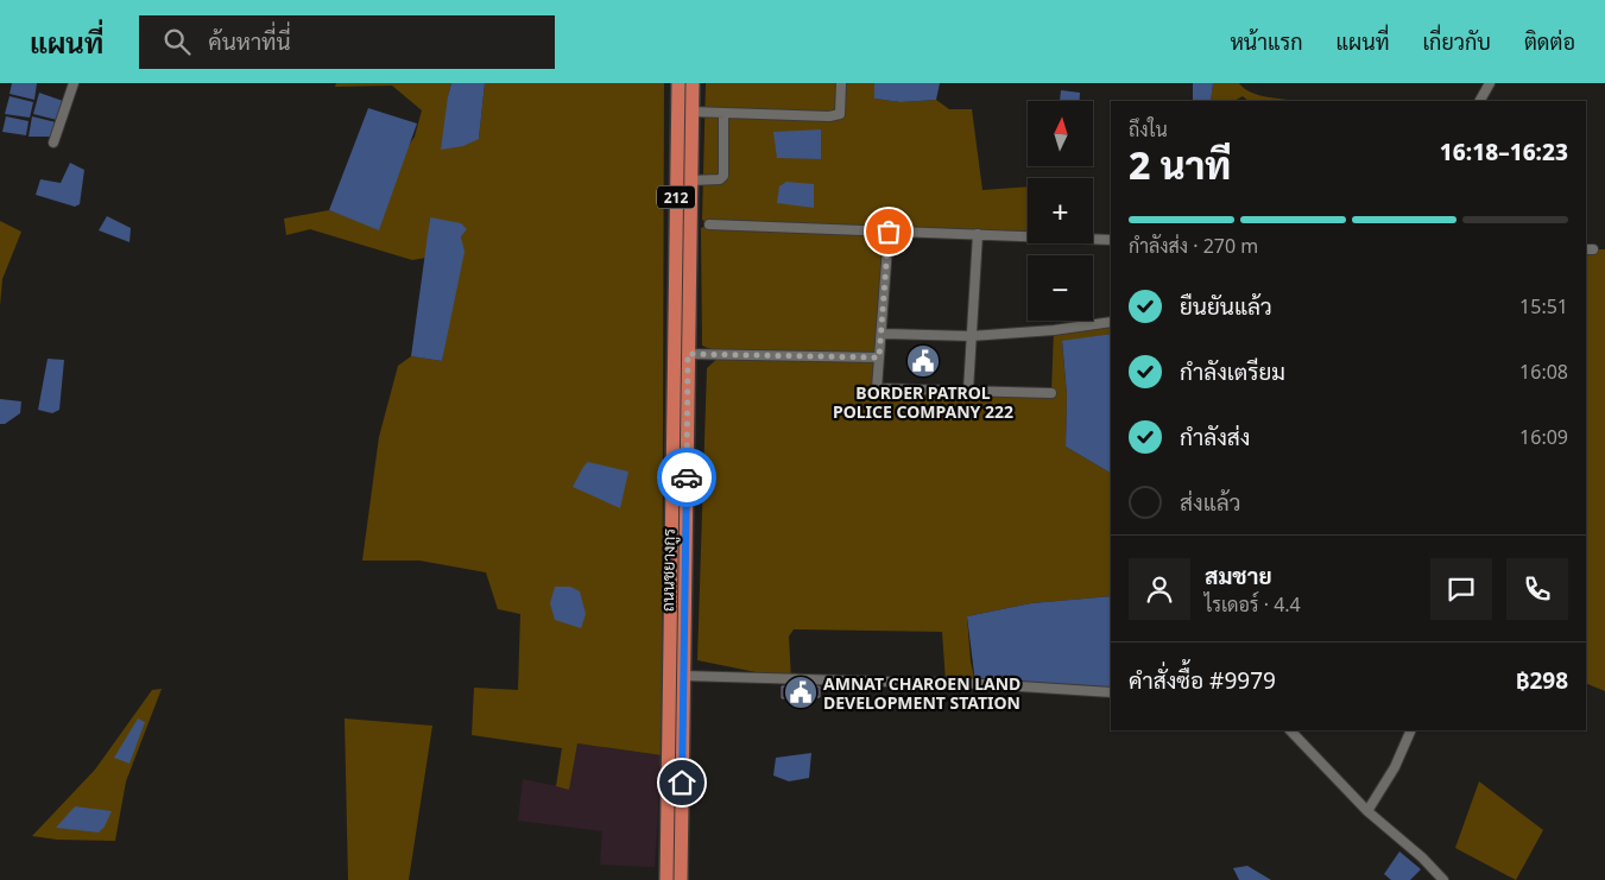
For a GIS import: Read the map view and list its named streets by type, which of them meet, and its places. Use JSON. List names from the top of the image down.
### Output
{
  "streets": {
    "highway": ["212", "ถนนชยางกูร"]
  },
  "places": {
    "public building": ["BORDER PATROL POLICE COMPANY 222", "AMNAT CHAROEN LAND DEVELOPMENT STATION"]
  },
  "north": "top",
  "page": {
    "header": "แผนที่",
    "search": "ค้นหาที่นี่",
    "nav": [
      "หน้าแรก",
      "แผนที่",
      "เกี่ยวกับ",
      "ติดต่อ"
    ],
    "map_buttons": ["+", "−"],
    "heading": ["2 นาที", "ถึงใน", "16:18–16:23"],
    "panel": [
      "สมชาย",
      "ไรเดอร์ · 4.4",
      "คำสั่งซื้อ #9979",
      "฿298"
    ],
    "bar": "กำลังส่ง · 270 m",
    "list": [
      ["ยืนยันแล้ว", "15:51"],
      ["กำลังเตรียม", "16:08"],
      ["กำลังส่ง", "16:09"],
      "ส่งแล้ว"
    ]
  }
}
